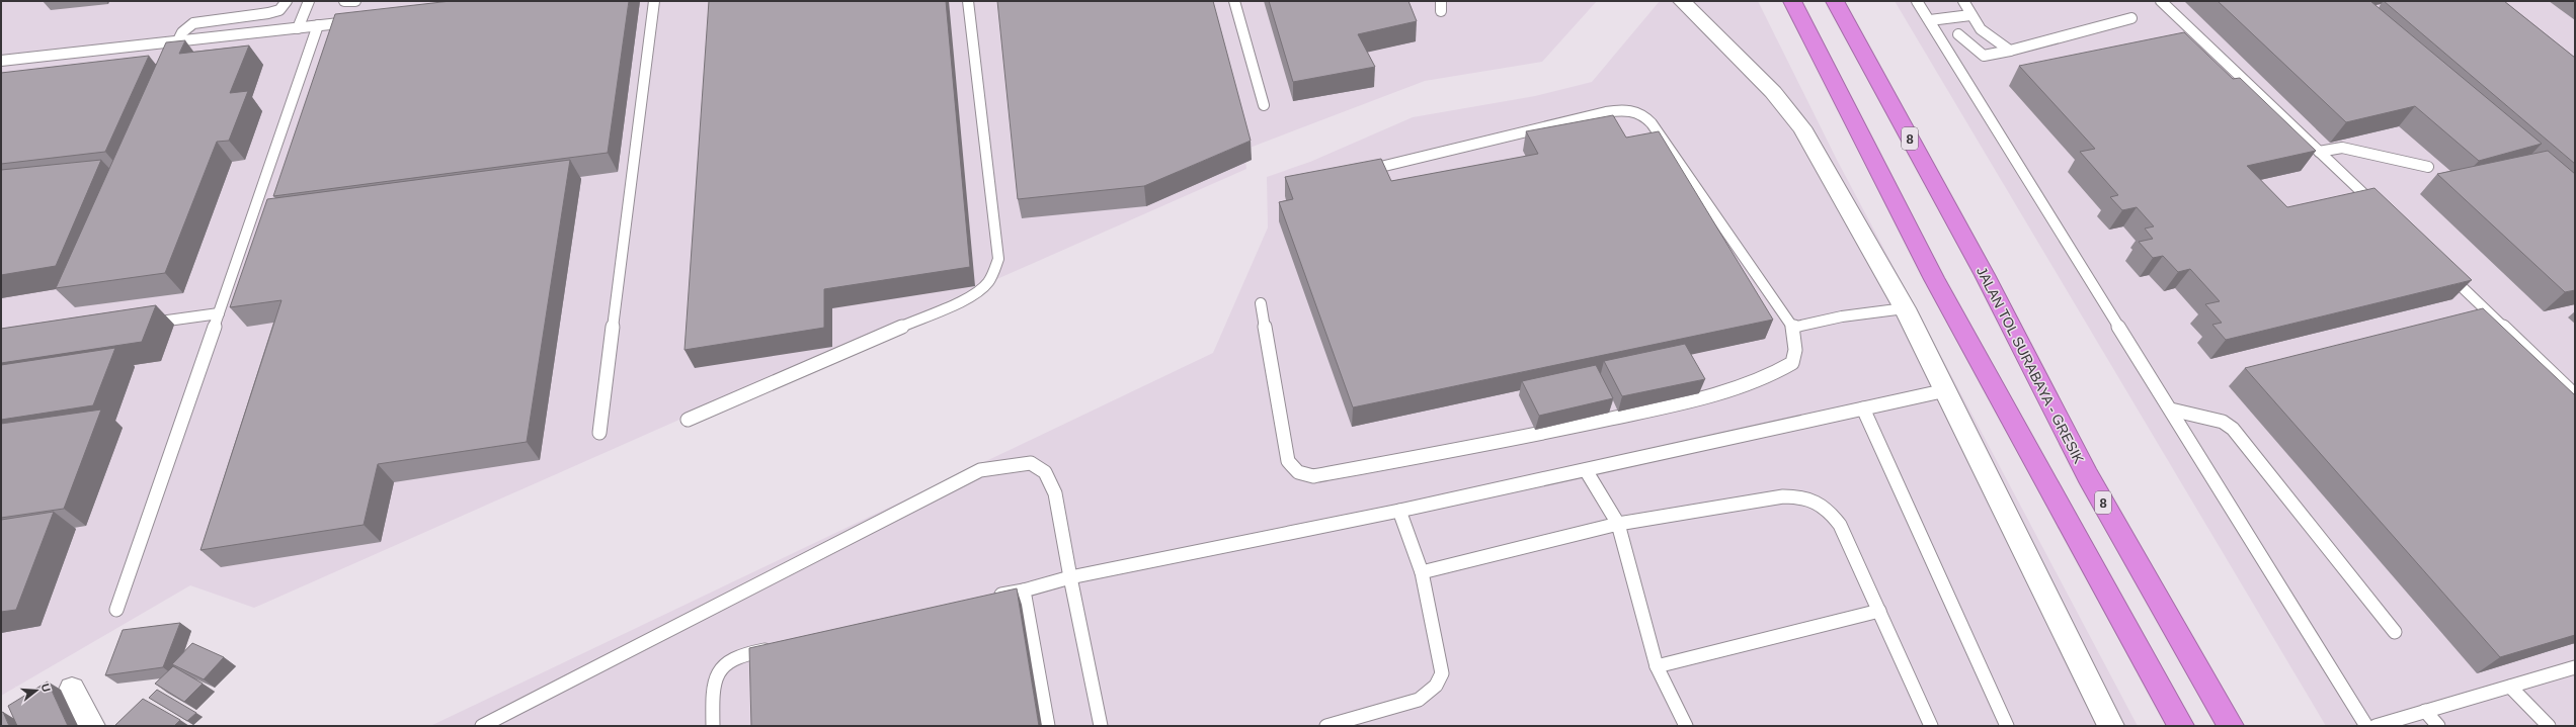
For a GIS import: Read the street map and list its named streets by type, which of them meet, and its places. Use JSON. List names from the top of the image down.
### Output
{
  "streets": {
    "highway": ["8", "JALAN TOL SURABAYA - GRESIK"]
  },
  "north": "right"
}
